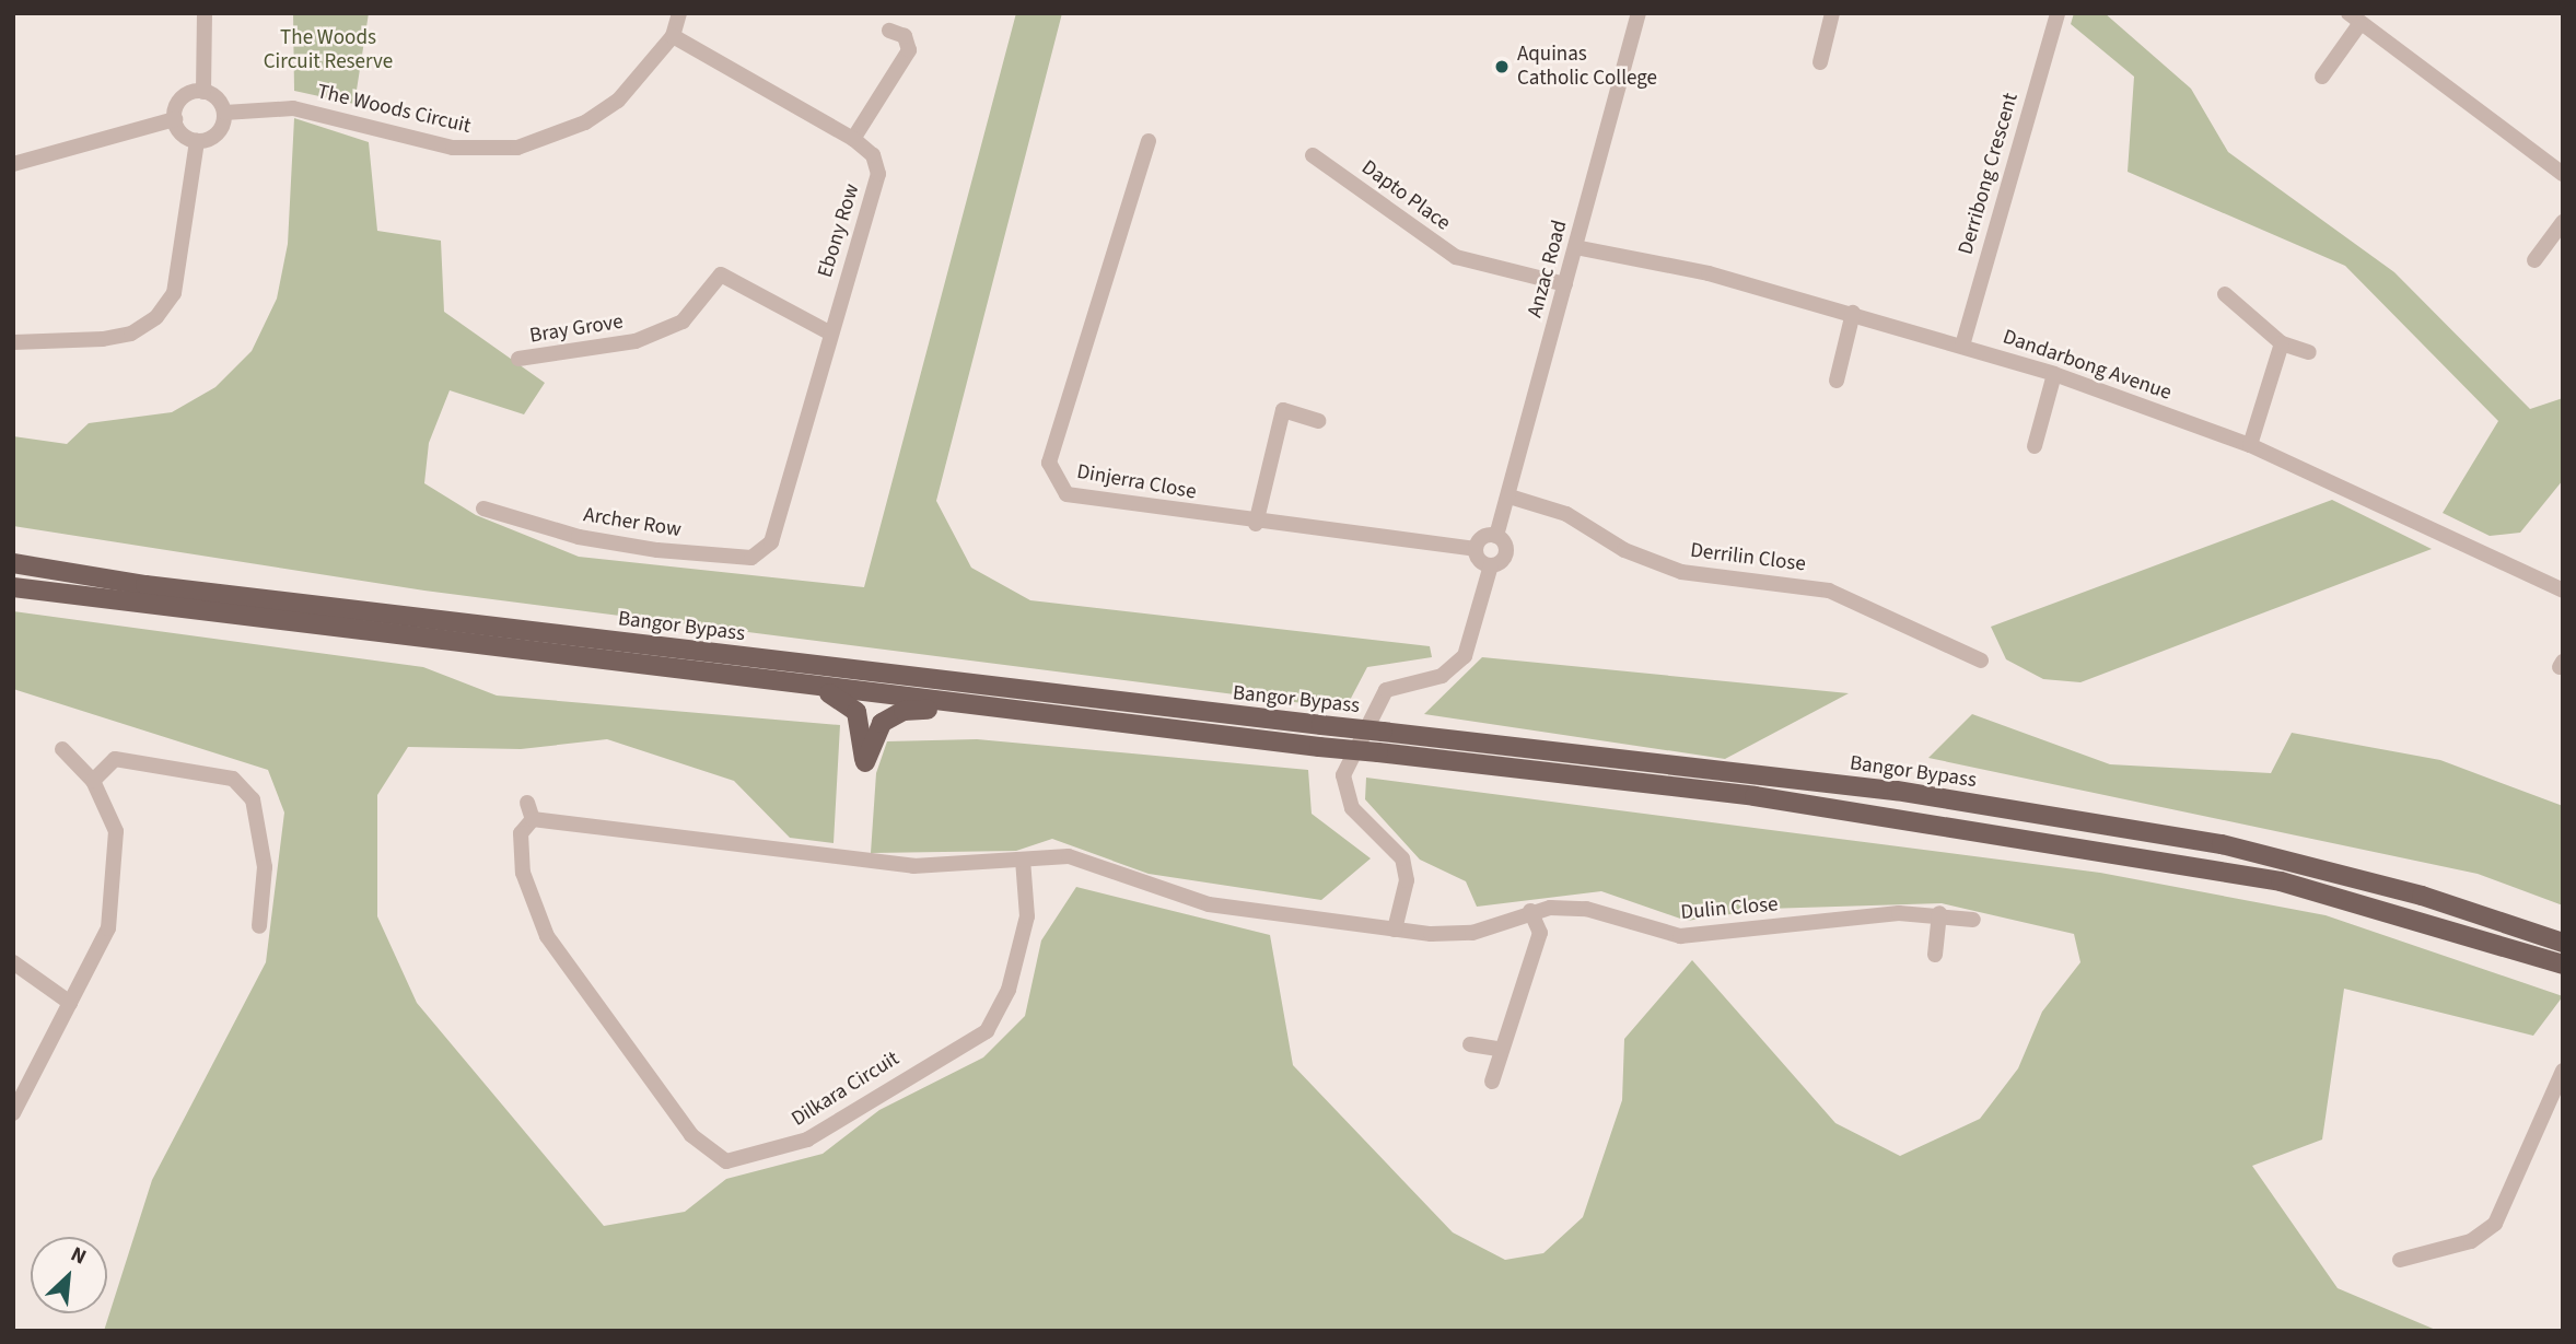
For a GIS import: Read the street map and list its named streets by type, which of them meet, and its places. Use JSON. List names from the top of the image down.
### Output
{
  "streets": {
    "main road": ["Bangor Bypass"],
    "street": [
      "The Woods Circuit",
      "Derribong Crescent",
      "Dapto Place",
      "Ebony Row",
      "Anzac Road",
      "Bray Grove",
      "Dandarbong Avenue",
      "Dinjerra Close",
      "Archer Row",
      "Derrilin Close",
      "Dulin Close",
      "Dilkara Circuit"
    ]
  },
  "crossings": [
    ["The Woods Circuit", "Ebony Row"],
    ["Derribong Crescent", "Dandarbong Avenue"],
    ["Dapto Place", "Anzac Road"],
    ["Ebony Row", "Bray Grove"],
    ["Ebony Row", "Archer Row"],
    ["Anzac Road", "Dandarbong Avenue"],
    ["Anzac Road", "Derrilin Close"]
  ],
  "parks": ["The Woods Circuit Reserve"],
  "places": ["Aquinas Catholic College"],
  "north": "top right"
}
